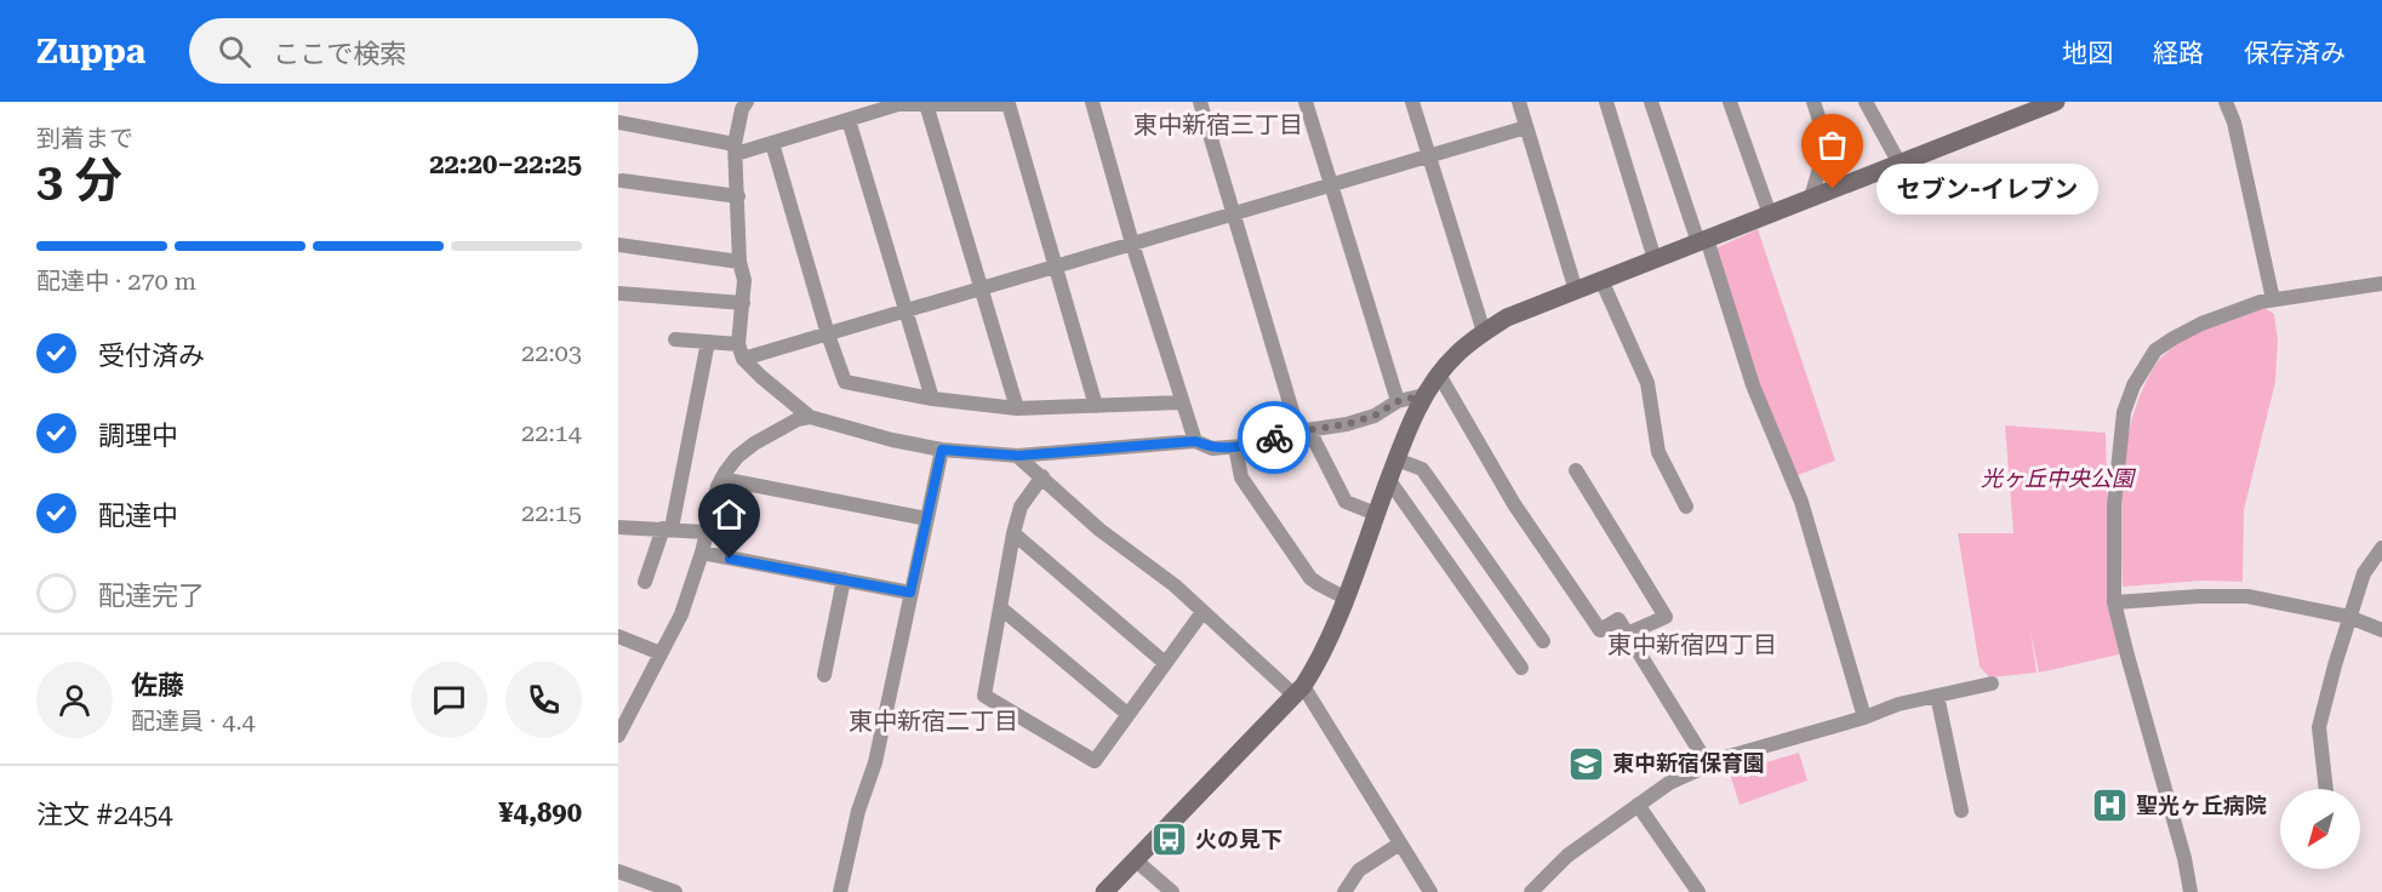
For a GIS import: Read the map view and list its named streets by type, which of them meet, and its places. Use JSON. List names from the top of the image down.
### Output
{
  "districts": ["東中新宿三丁目", "東中新宿四丁目", "東中新宿二丁目"],
  "parks": ["光ヶ丘中央公園"],
  "places": {
    "other": ["セブン-イレブン"],
    "school or university": ["東中新宿保育園"],
    "hospital": ["聖光ヶ丘病院"],
    "bus stop": ["火の見下"]
  },
  "north": "bottom left",
  "page": {
    "header": "Zuppa",
    "search": "ここで検索",
    "nav": ["地図", "経路", "保存済み"],
    "heading": ["3 分", "到着まで", "22:20–22:25"],
    "panel": [
      "佐藤",
      "配達員 · 4.4",
      "注文 #2454",
      "¥4,890"
    ],
    "bubble": "セブン-イレブン",
    "bar": "配達中 · 270 m",
    "list": [
      ["受付済み", "22:03"],
      ["調理中", "22:14"],
      ["配達中", "22:15"],
      "配達完了"
    ]
  }
}
